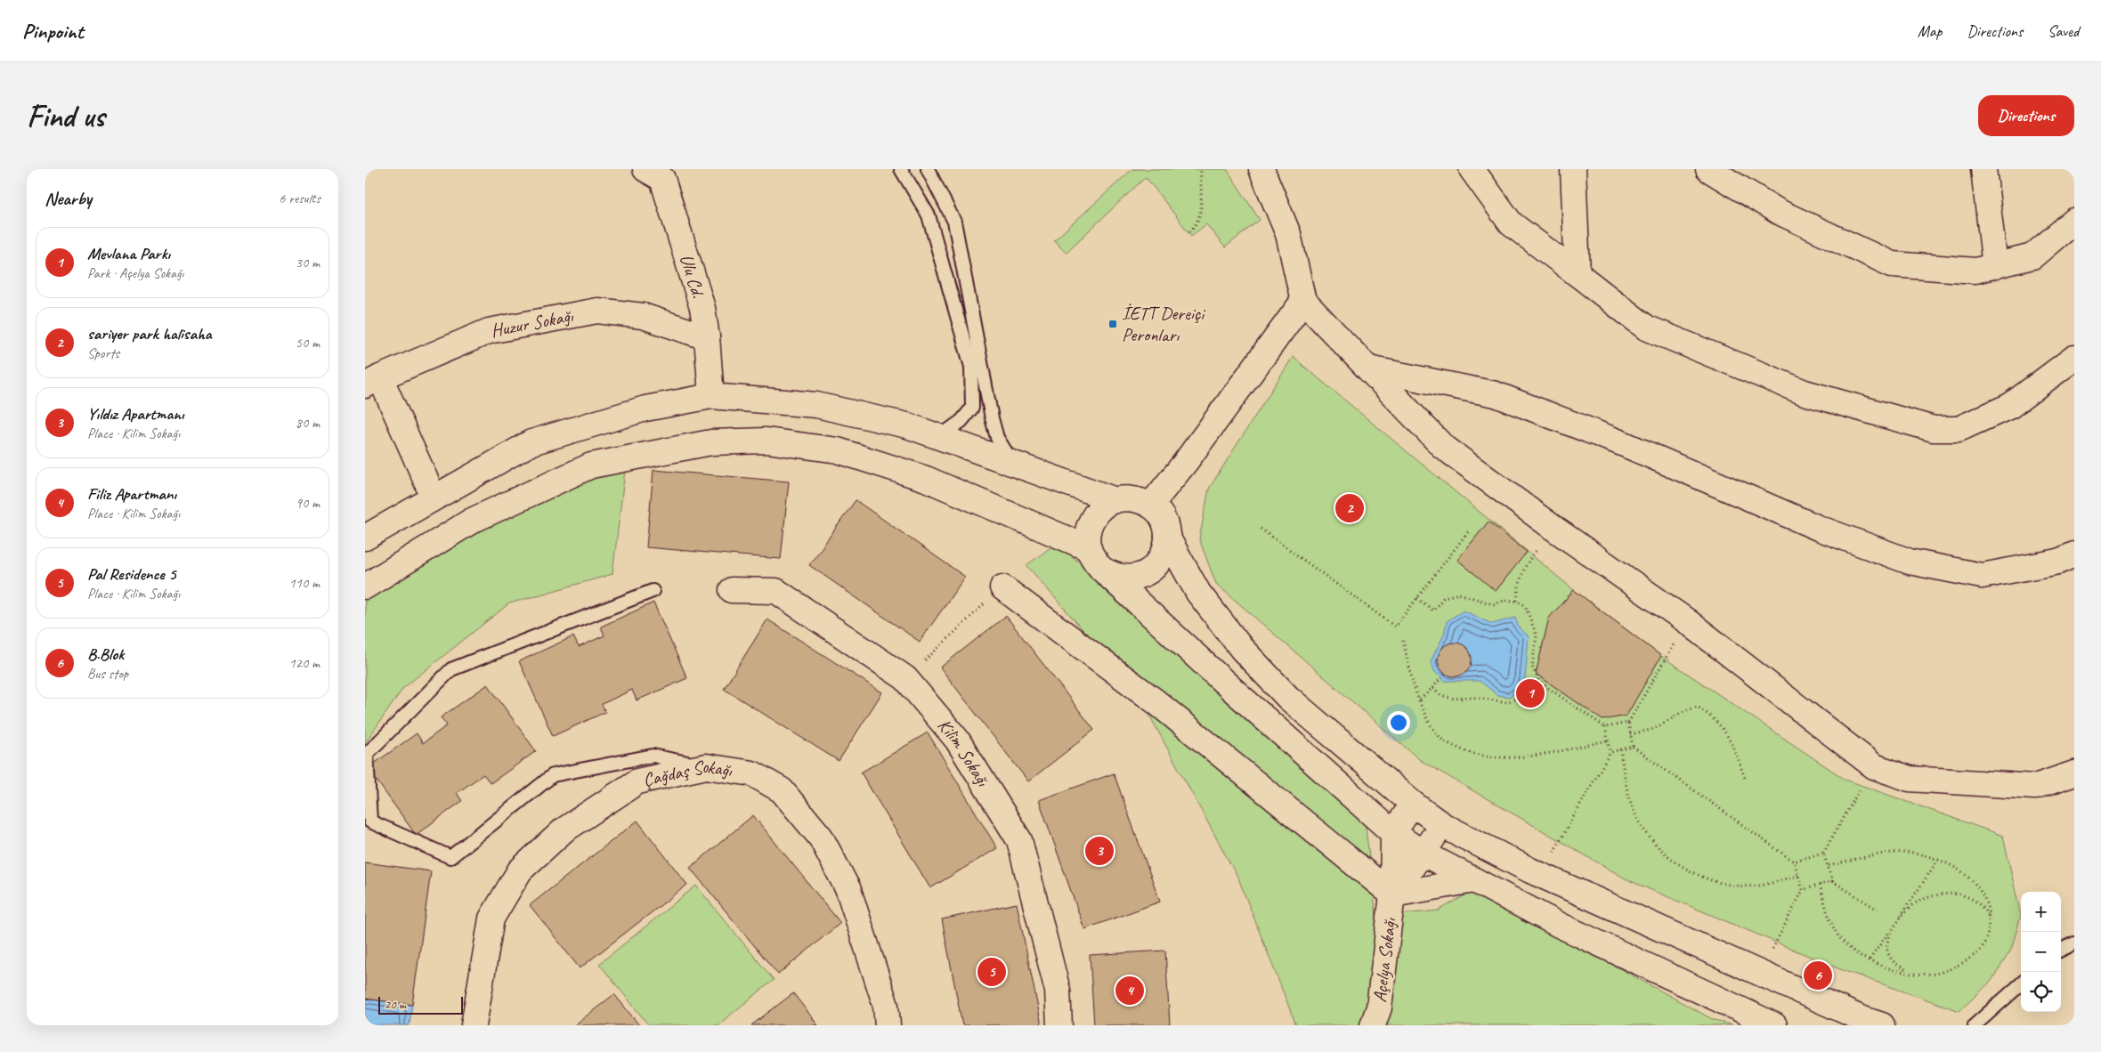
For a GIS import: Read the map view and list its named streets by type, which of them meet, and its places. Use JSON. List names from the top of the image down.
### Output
{
  "streets": {
    "street": [
      "Ulu Cd.",
      "Huzur Sokağı",
      "Kilim Sokağı",
      "Çağdaş Sokağı",
      "Açelya Sokağı"
    ]
  },
  "crossings": [
    ["Ulu Cd.", "Huzur Sokağı"]
  ],
  "places": {
    "transit": ["İETT Dereiçi Peronları"]
  },
  "scale_bar": "20 m",
  "page": {
    "header": "Pinpoint",
    "nav": ["Map", "Directions", "Saved"],
    "buttons": "Directions",
    "title": "Find us",
    "heading": ["Nearby", "6 results"],
    "list": [
      {
        "mark": "1",
        "name": "Mevlana Parkı",
        "note": "Park · Açelya Sokağı",
        "value": "30 m"
      },
      {
        "mark": "2",
        "name": "sariyer park halisaha",
        "note": "Sports",
        "value": "50 m"
      },
      {
        "mark": "3",
        "name": "Yıldız Apartmanı",
        "note": "Place · Kilim Sokağı",
        "value": "80 m"
      },
      {
        "mark": "4",
        "name": "Filiz Apartmanı",
        "note": "Place · Kilim Sokağı",
        "value": "90 m"
      },
      {
        "mark": "5",
        "name": "Pal Residence 5",
        "note": "Place · Kilim Sokağı",
        "value": "110 m"
      },
      {
        "mark": "6",
        "name": "B.Blok",
        "note": "Bus stop",
        "value": "120 m"
      }
    ],
    "pins": [
      "2",
      "1",
      "3",
      "5",
      "6",
      "4"
    ],
    "map_buttons": ["+", "−"],
    "scale": "20 m"
  }
}
